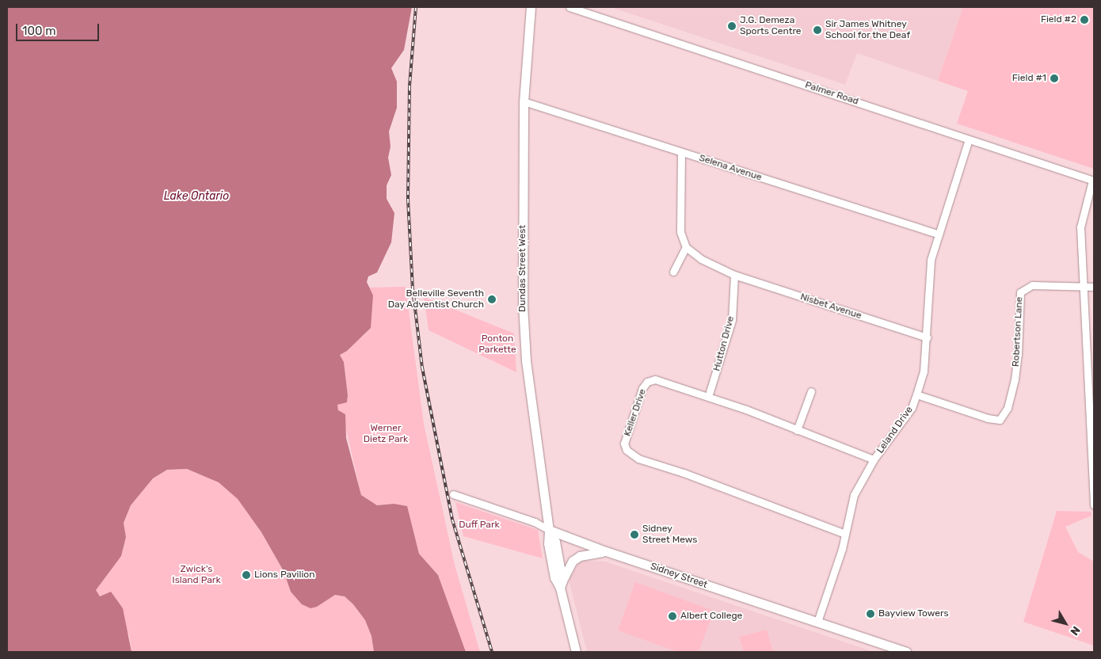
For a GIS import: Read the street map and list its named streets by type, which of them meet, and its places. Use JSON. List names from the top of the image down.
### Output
{
  "streets": {
    "main road": ["Dundas Street West", "Sidney Street"],
    "street": [
      "Palmer Road",
      "Selena Avenue",
      "Nisbet Avenue",
      "Robertson Lane",
      "Hutton Drive",
      "Keller Drive",
      "Leland Drive"
    ]
  },
  "crossings": [
    ["Palmer Road", "Leland Drive"],
    ["Selena Avenue", "Dundas Street West"],
    ["Selena Avenue", "Leland Drive"],
    ["Dundas Street West", "Sidney Street"],
    ["Nisbet Avenue", "Hutton Drive"],
    ["Nisbet Avenue", "Leland Drive"],
    ["Robertson Lane", "Leland Drive"],
    ["Hutton Drive", "Keller Drive"],
    ["Keller Drive", "Leland Drive"],
    ["Leland Drive", "Sidney Street"]
  ],
  "water": ["Lake Ontario"],
  "parks": [
    "Ponton Parkette",
    "Werner Dietz Park",
    "Duff Park",
    "Zwick's Island Park"
  ],
  "places": [
    "Field #2",
    "J.G. Demeza Sports Centre",
    "Sir James Whitney School for the Deaf",
    "Field #1",
    "Belleville Seventh Day Adventist Church",
    "Sidney Street Mews",
    "Lions Pavilion",
    "Bayview Towers",
    "Albert College"
  ],
  "scale_bar": "100 m",
  "north": "bottom right"
}
